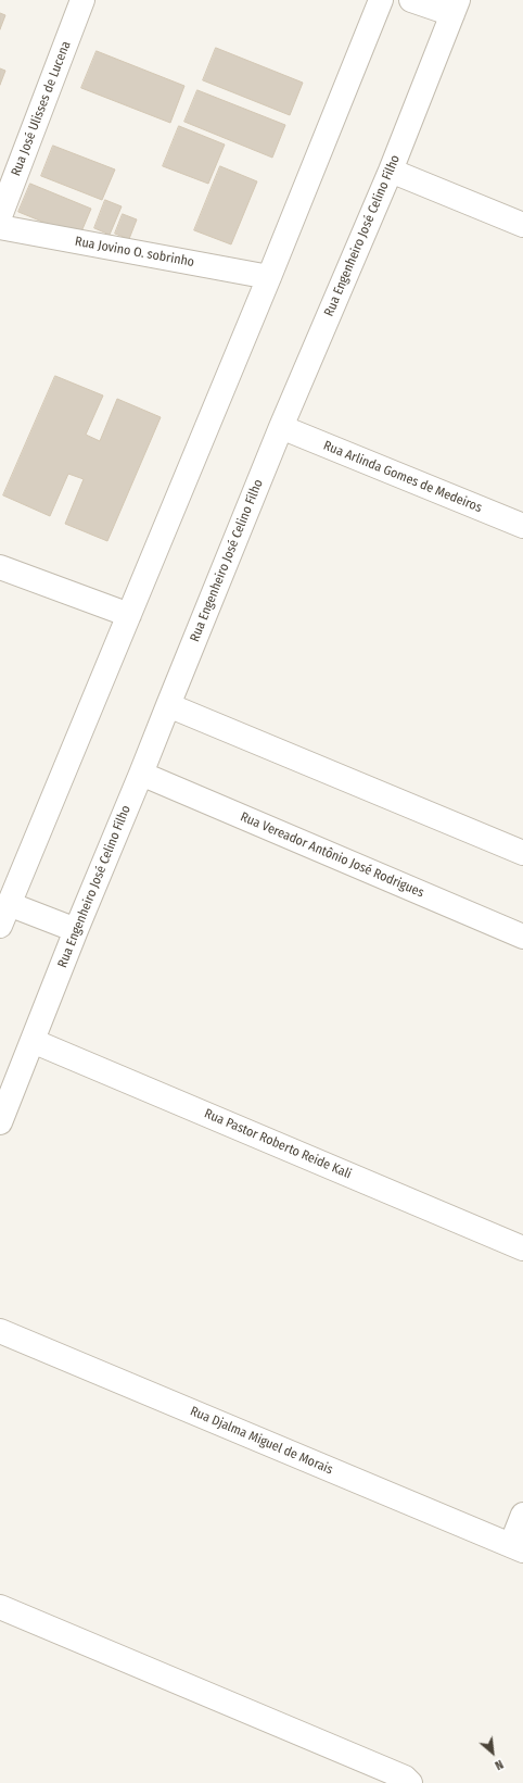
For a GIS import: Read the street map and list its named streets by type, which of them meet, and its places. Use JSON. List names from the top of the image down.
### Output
{
  "streets": {
    "street": [
      "Rua José Ulisses de Lucena",
      "Rua Engenheiro José Celino Filho",
      "Rua Jovino O. sobrinho",
      "Rua Arlinda Gomes de Medeiros",
      "Rua Vereador Antônio José Rodrigues",
      "Rua Pastor Roberto Reide Kali",
      "Rua Djalma Miguel de Morais"
    ]
  },
  "crossings": [
    ["Rua Engenheiro José Celino Filho", "Rua Arlinda Gomes de Medeiros"],
    ["Rua Engenheiro José Celino Filho", "Rua Vereador Antônio José Rodrigues"],
    ["Rua Engenheiro José Celino Filho", "Rua Pastor Roberto Reide Kali"]
  ],
  "north": "bottom right"
}
